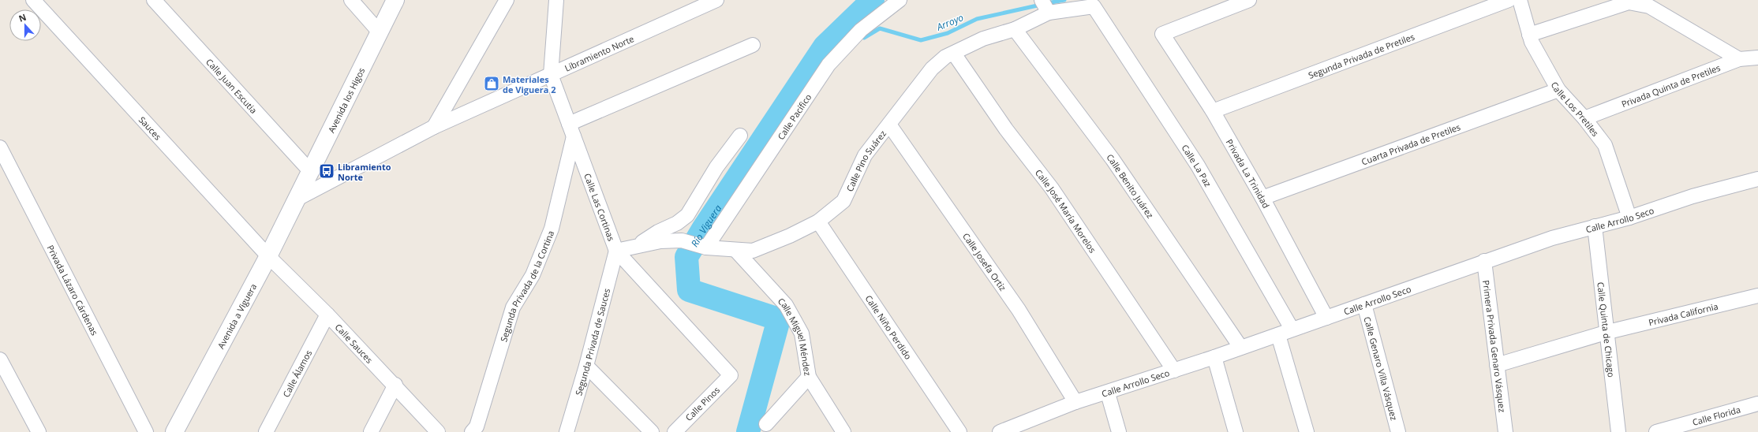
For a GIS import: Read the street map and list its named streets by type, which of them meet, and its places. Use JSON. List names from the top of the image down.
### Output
{
  "streets": {
    "street": [
      "Libramiento Norte",
      "Segunda Privada de Pretiles",
      "Privada Quinta de Pretiles",
      "Calle Juan Escutia",
      "Avenida los Higos",
      "Calle Los Pretiles",
      "Calle Pacífico",
      "Sauces",
      "Cuarta Privada de Pretiles",
      "Calle Pino Suárez",
      "Calle La Paz",
      "Privada La Trinidad",
      "Calle Benito Juárez",
      "Calle Las Cortinas",
      "Calle José María Morelos",
      "Calle Arrollo Seco",
      "Calle Josefa Ortiz",
      "Segunda Privada de la Cortina",
      "Privada Lázaro Cárdenas",
      "Privada California",
      "Avenida a Viguera",
      "Calle Niño Perdido",
      "Calle Quinta de Chicago",
      "Calle Miguel Méndez",
      "Segunda Privada de Sauces",
      "Calle Sauces",
      "Primera Privada Genaro Vásquez",
      "Calle Genaro Villa Vásquez",
      "Calle Álamos",
      "Calle Pinos",
      "Calle Florida"
    ]
  },
  "crossings": [
    ["Libramiento Norte", "Avenida los Higos"],
    ["Libramiento Norte", "Calle Las Cortinas"],
    ["Libramiento Norte", "Avenida a Viguera"],
    ["Segunda Privada de Pretiles", "Privada La Trinidad"],
    ["Privada Quinta de Pretiles", "Calle Los Pretiles"],
    ["Calle Juan Escutia", "Avenida los Higos"],
    ["Avenida los Higos", "Avenida a Viguera"],
    ["Calle Los Pretiles", "Cuarta Privada de Pretiles"],
    ["Calle Los Pretiles", "Calle Arrollo Seco"],
    ["Calle Pacífico", "Calle Pino Suárez"],
    ["Sauces", "Avenida a Viguera"],
    ["Sauces", "Calle Sauces"],
    ["Cuarta Privada de Pretiles", "Privada La Trinidad"],
    ["Calle Pino Suárez", "Calle La Paz"],
    ["Calle Pino Suárez", "Calle Benito Juárez"],
    ["Calle Pino Suárez", "Calle Las Cortinas"],
    ["Calle Pino Suárez", "Calle José María Morelos"],
    ["Calle Pino Suárez", "Calle Josefa Ortiz"],
    ["Calle Pino Suárez", "Calle Niño Perdido"],
    ["Calle Pino Suárez", "Calle Miguel Méndez"],
    ["Calle Pino Suárez", "Segunda Privada de Sauces"],
    ["Calle La Paz", "Calle Arrollo Seco"],
    ["Privada La Trinidad", "Calle Arrollo Seco"],
    ["Calle Benito Juárez", "Calle Arrollo Seco"],
    ["Calle Las Cortinas", "Segunda Privada de la Cortina"],
    ["Calle Las Cortinas", "Segunda Privada de Sauces"],
    ["Calle Las Cortinas", "Calle Pinos"],
    ["Calle José María Morelos", "Calle Arrollo Seco"],
    ["Calle Arrollo Seco", "Calle Josefa Ortiz"],
    ["Calle Arrollo Seco", "Calle Quinta de Chicago"],
    ["Calle Arrollo Seco", "Primera Privada Genaro Vásquez"],
    ["Calle Arrollo Seco", "Calle Genaro Villa Vásquez"],
    ["Privada California", "Calle Quinta de Chicago"],
    ["Privada California", "Primera Privada Genaro Vásquez"],
    ["Avenida a Viguera", "Calle Sauces"],
    ["Calle Sauces", "Calle Álamos"]
  ],
  "water": ["Arroyo", "Río Viguera"],
  "places": {
    "shop": ["Materiales de Viguera 2"],
    "bus stop": ["Libramiento Norte"]
  },
  "north": "top"
}
